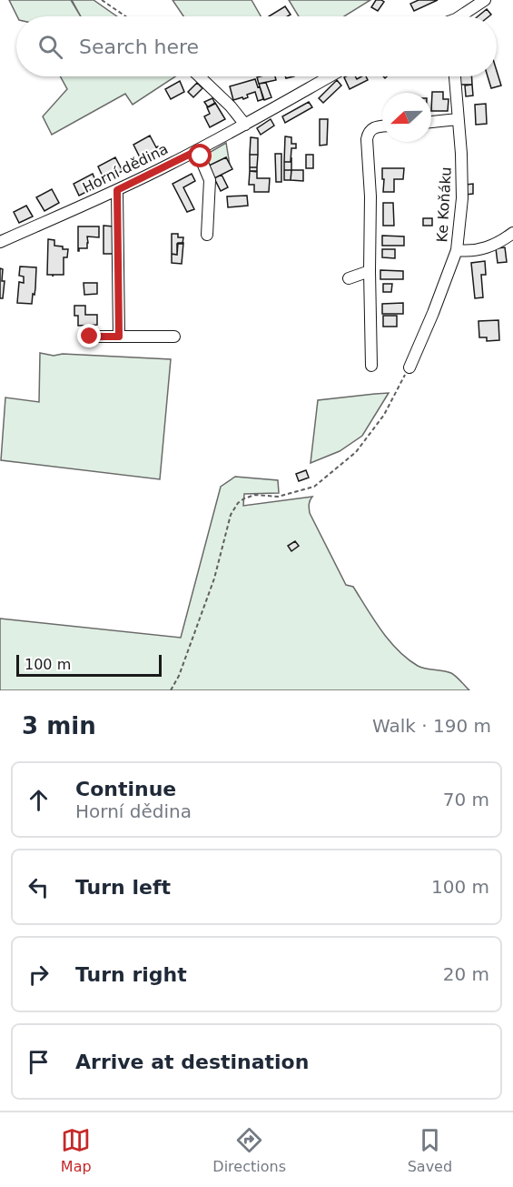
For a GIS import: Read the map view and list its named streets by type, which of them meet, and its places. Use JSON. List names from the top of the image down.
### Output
{
  "streets": {
    "street": ["Horní dědina", "Ke Koňáku"]
  },
  "scale_bar": "100 m",
  "north": "left",
  "page": {
    "search": "Search here",
    "scale": "100 m",
    "heading": ["3 min", "Walk · 190 m"],
    "list": [
      ["Continue", "Horní dědina", "70 m"],
      ["Turn left", "100 m"],
      ["Turn right", "20 m"],
      "Arrive at destination"
    ],
    "nav": ["Map", "Directions", "Saved"]
  }
}
